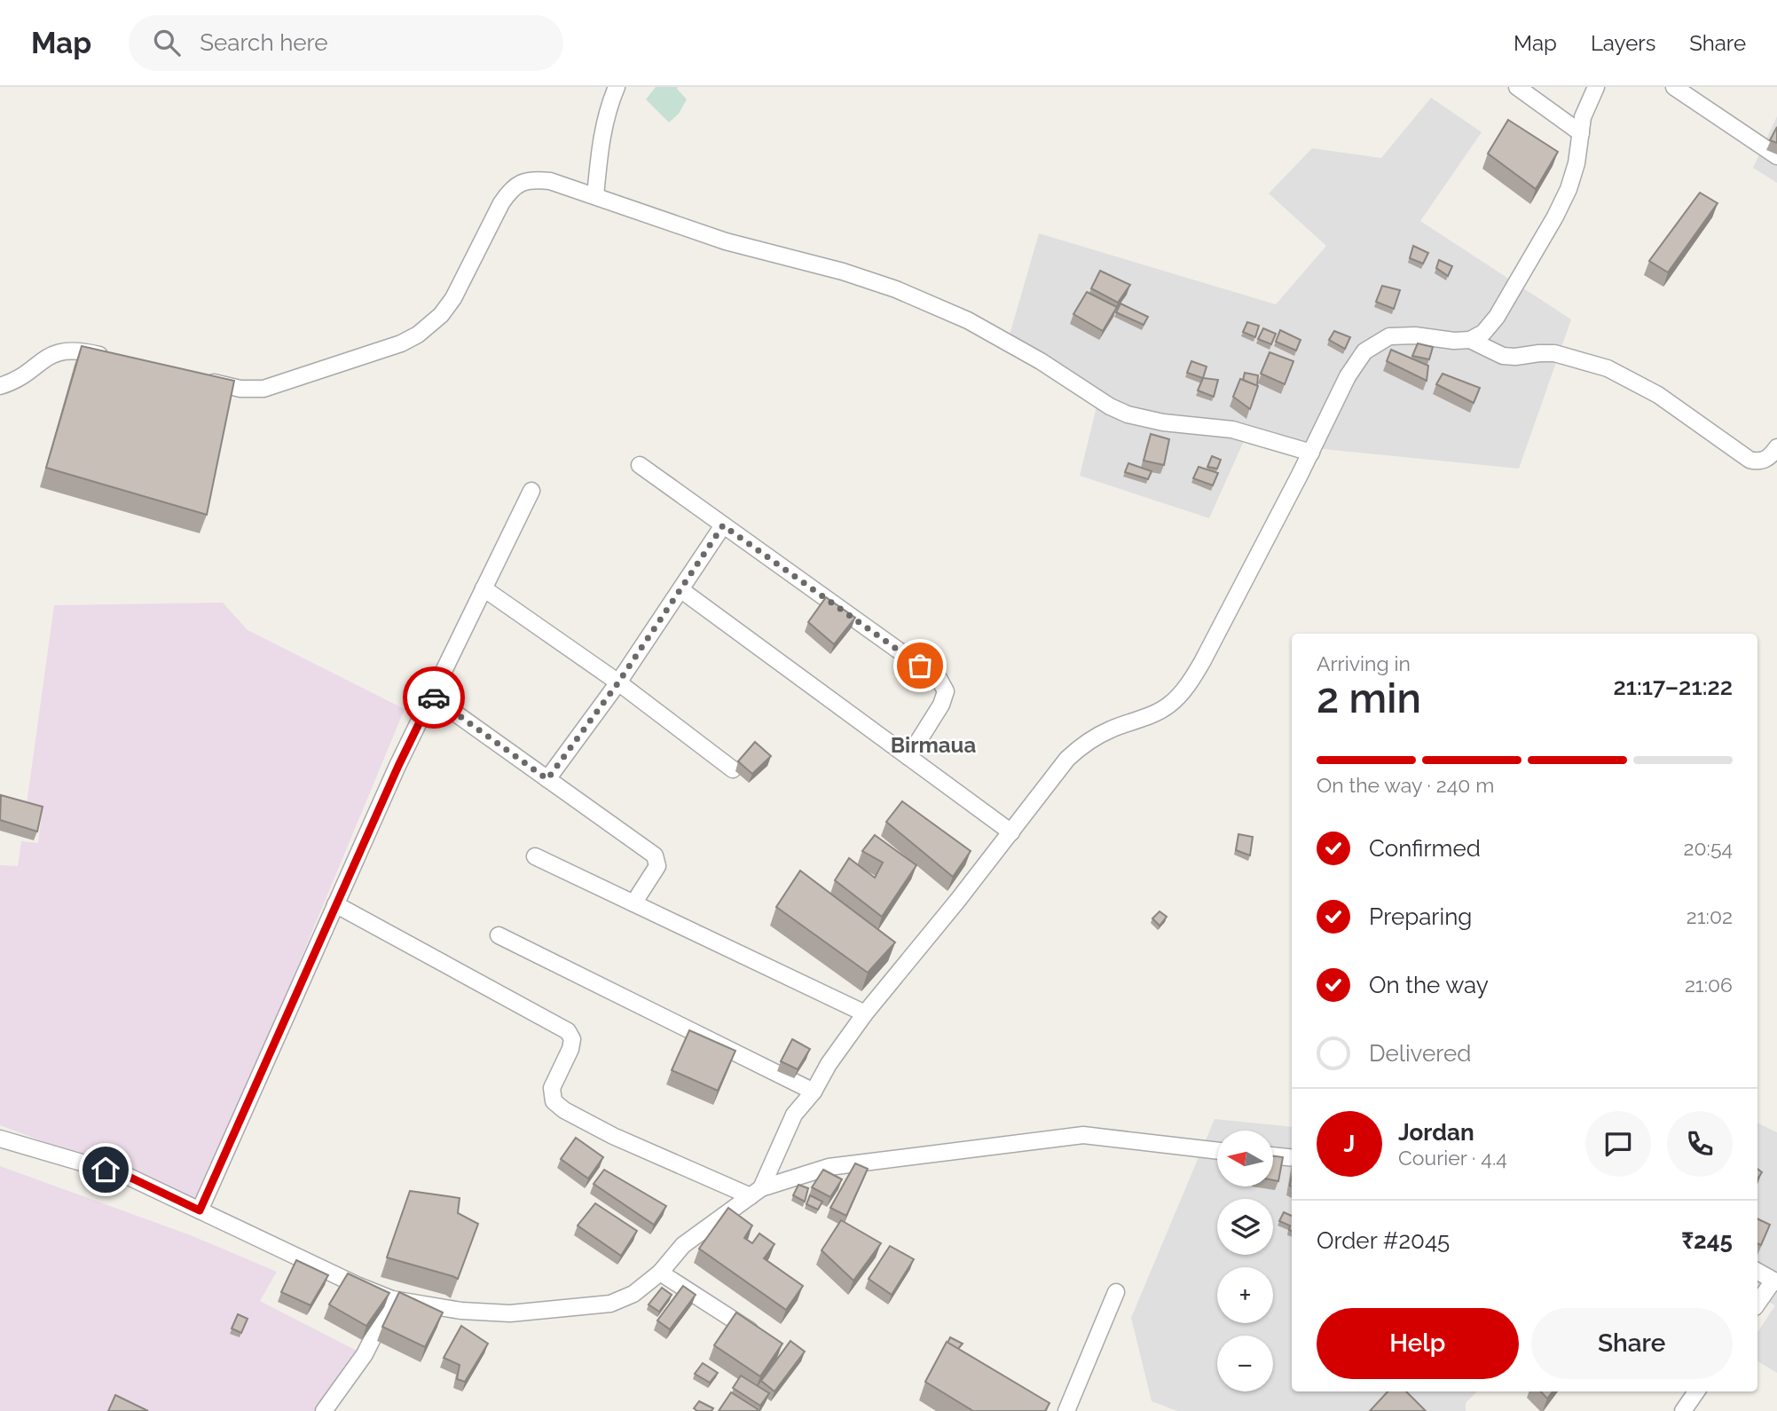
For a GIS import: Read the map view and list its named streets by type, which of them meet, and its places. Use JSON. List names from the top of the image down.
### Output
{
  "districts": ["Birmaua"],
  "north": "left",
  "page": {
    "header": "Map",
    "search": "Search here",
    "nav": ["Map", "Layers", "Share"],
    "heading": ["2 min", "Arriving in", "21:17–21:22"],
    "panel": [
      "Jordan",
      "Courier · 4.4",
      "Order #2045",
      "₹245"
    ],
    "bar": "On the way · 240 m",
    "list": [
      ["Confirmed", "20:54"],
      ["Preparing", "21:02"],
      ["On the way", "21:06"],
      "Delivered"
    ],
    "round": "J",
    "map_buttons": ["+", "−"],
    "buttons": ["Help", "Share"]
  }
}
